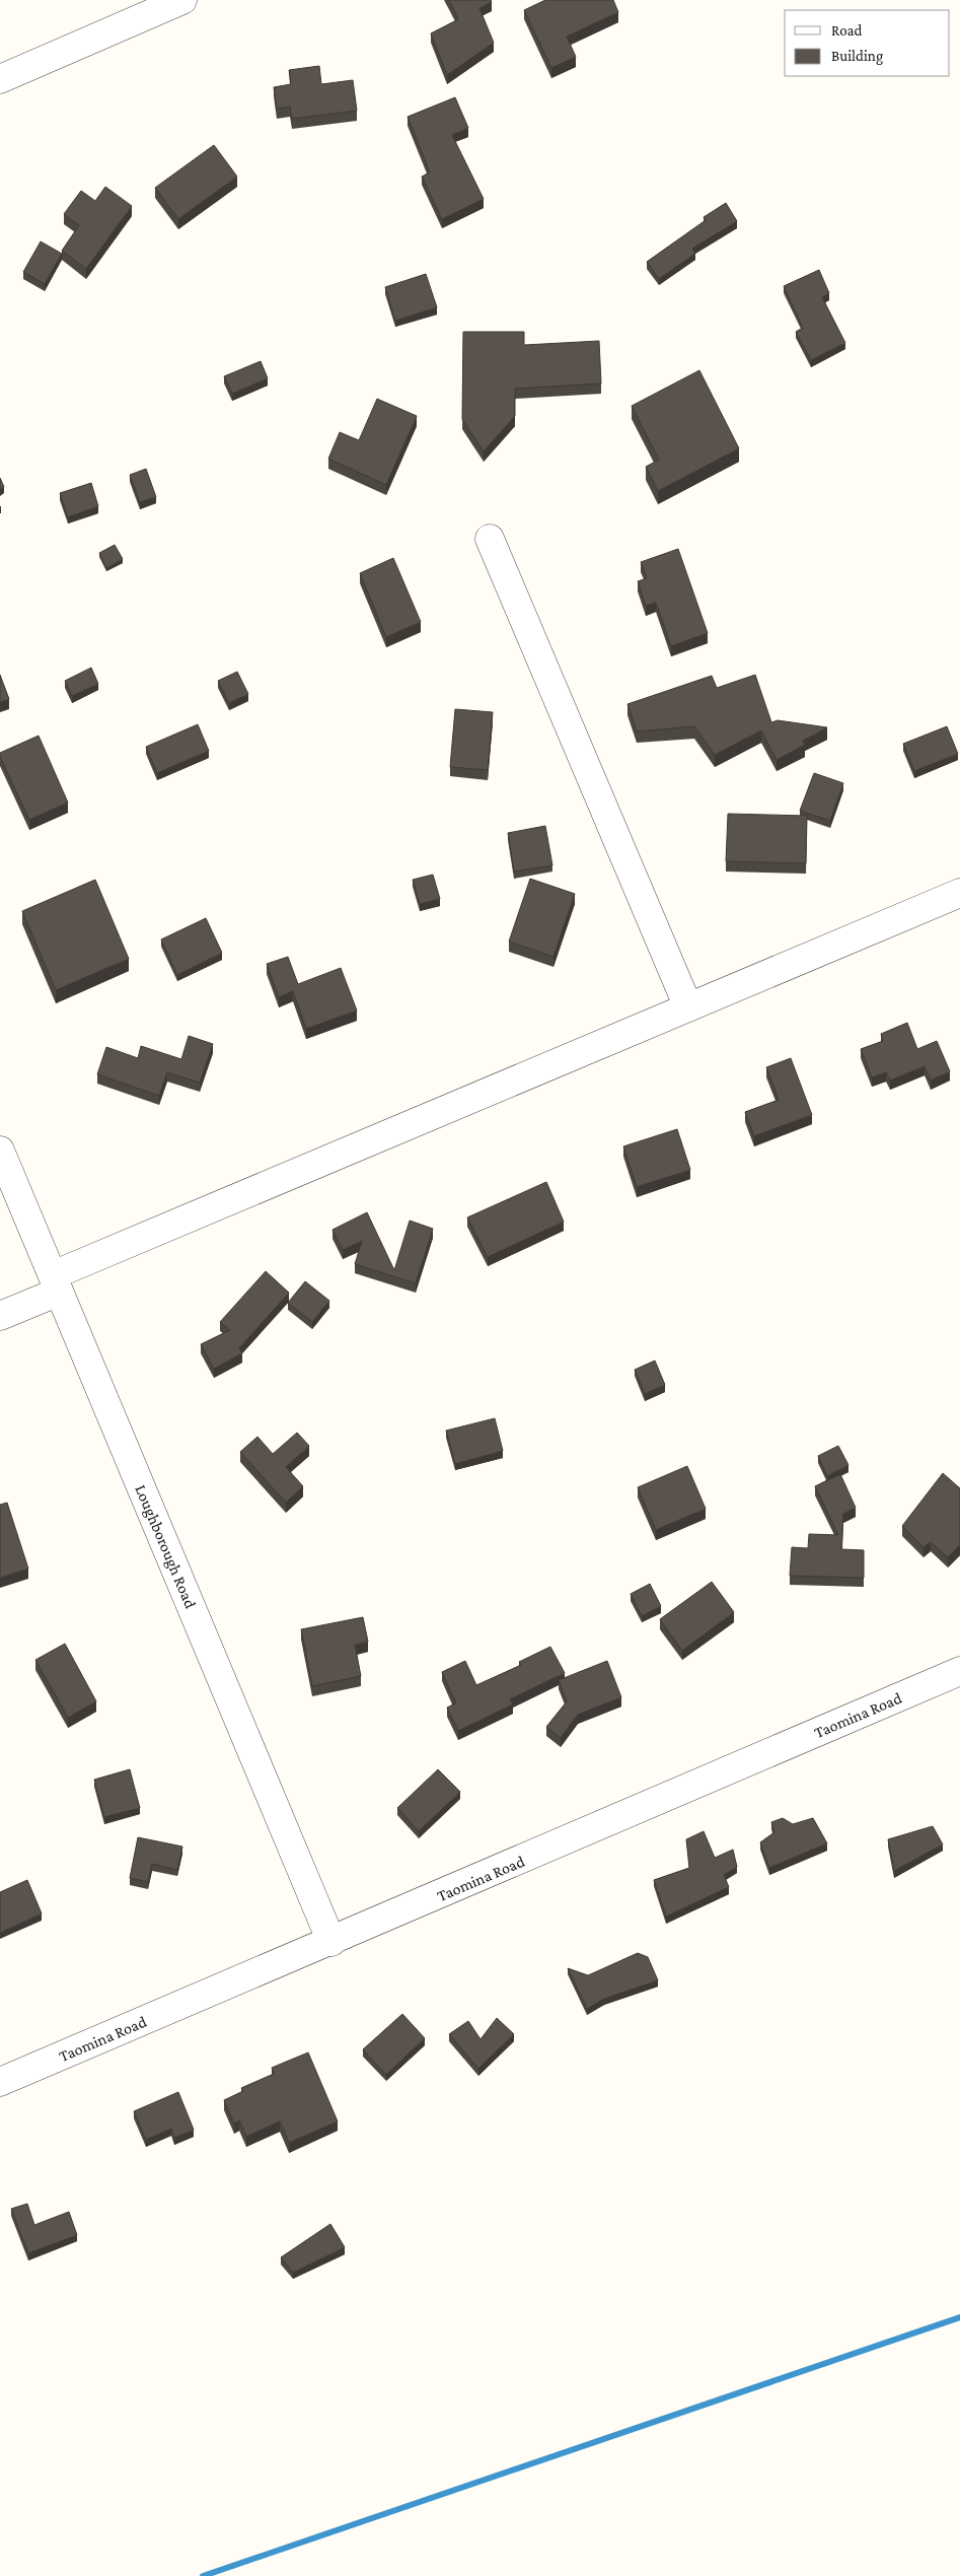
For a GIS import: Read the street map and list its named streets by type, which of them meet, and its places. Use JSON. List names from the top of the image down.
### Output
{
  "streets": {
    "street": ["Loughborough Road", "Taomina Road"]
  },
  "crossings": [
    ["Loughborough Road", "Taomina Road"]
  ],
  "legend": ["Road", "Building"]
}
